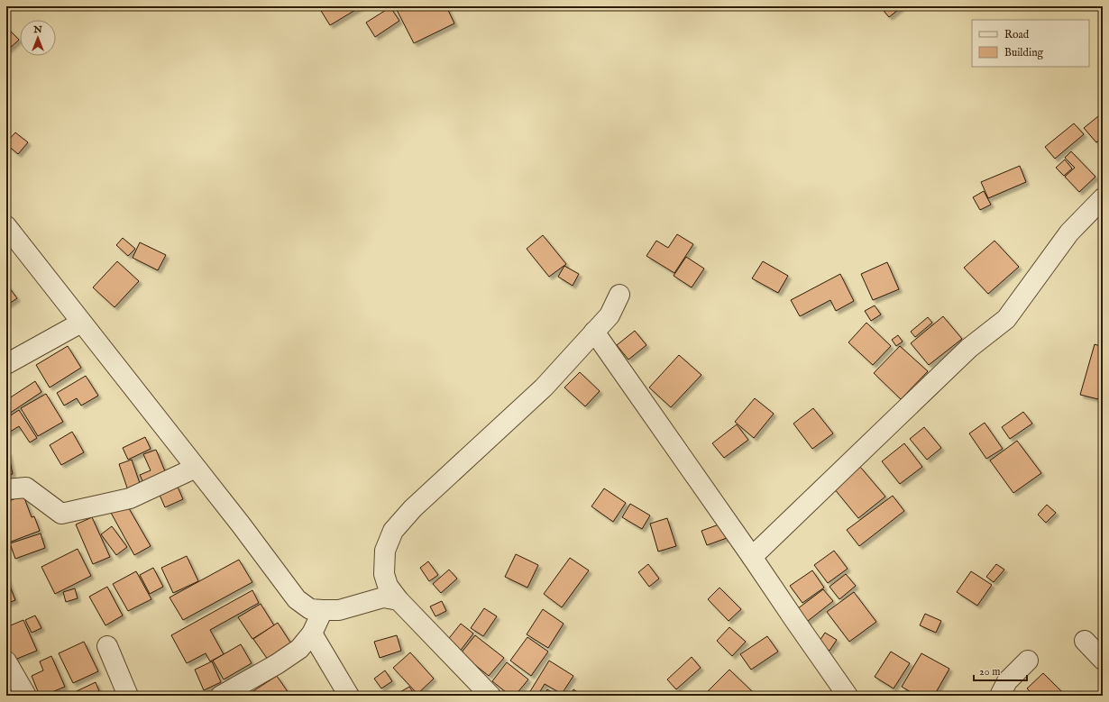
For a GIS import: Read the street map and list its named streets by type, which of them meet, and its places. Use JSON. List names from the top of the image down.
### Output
{
  "legend": ["Road", "Building"],
  "scale_bar": "20 m",
  "north": "top"
}
